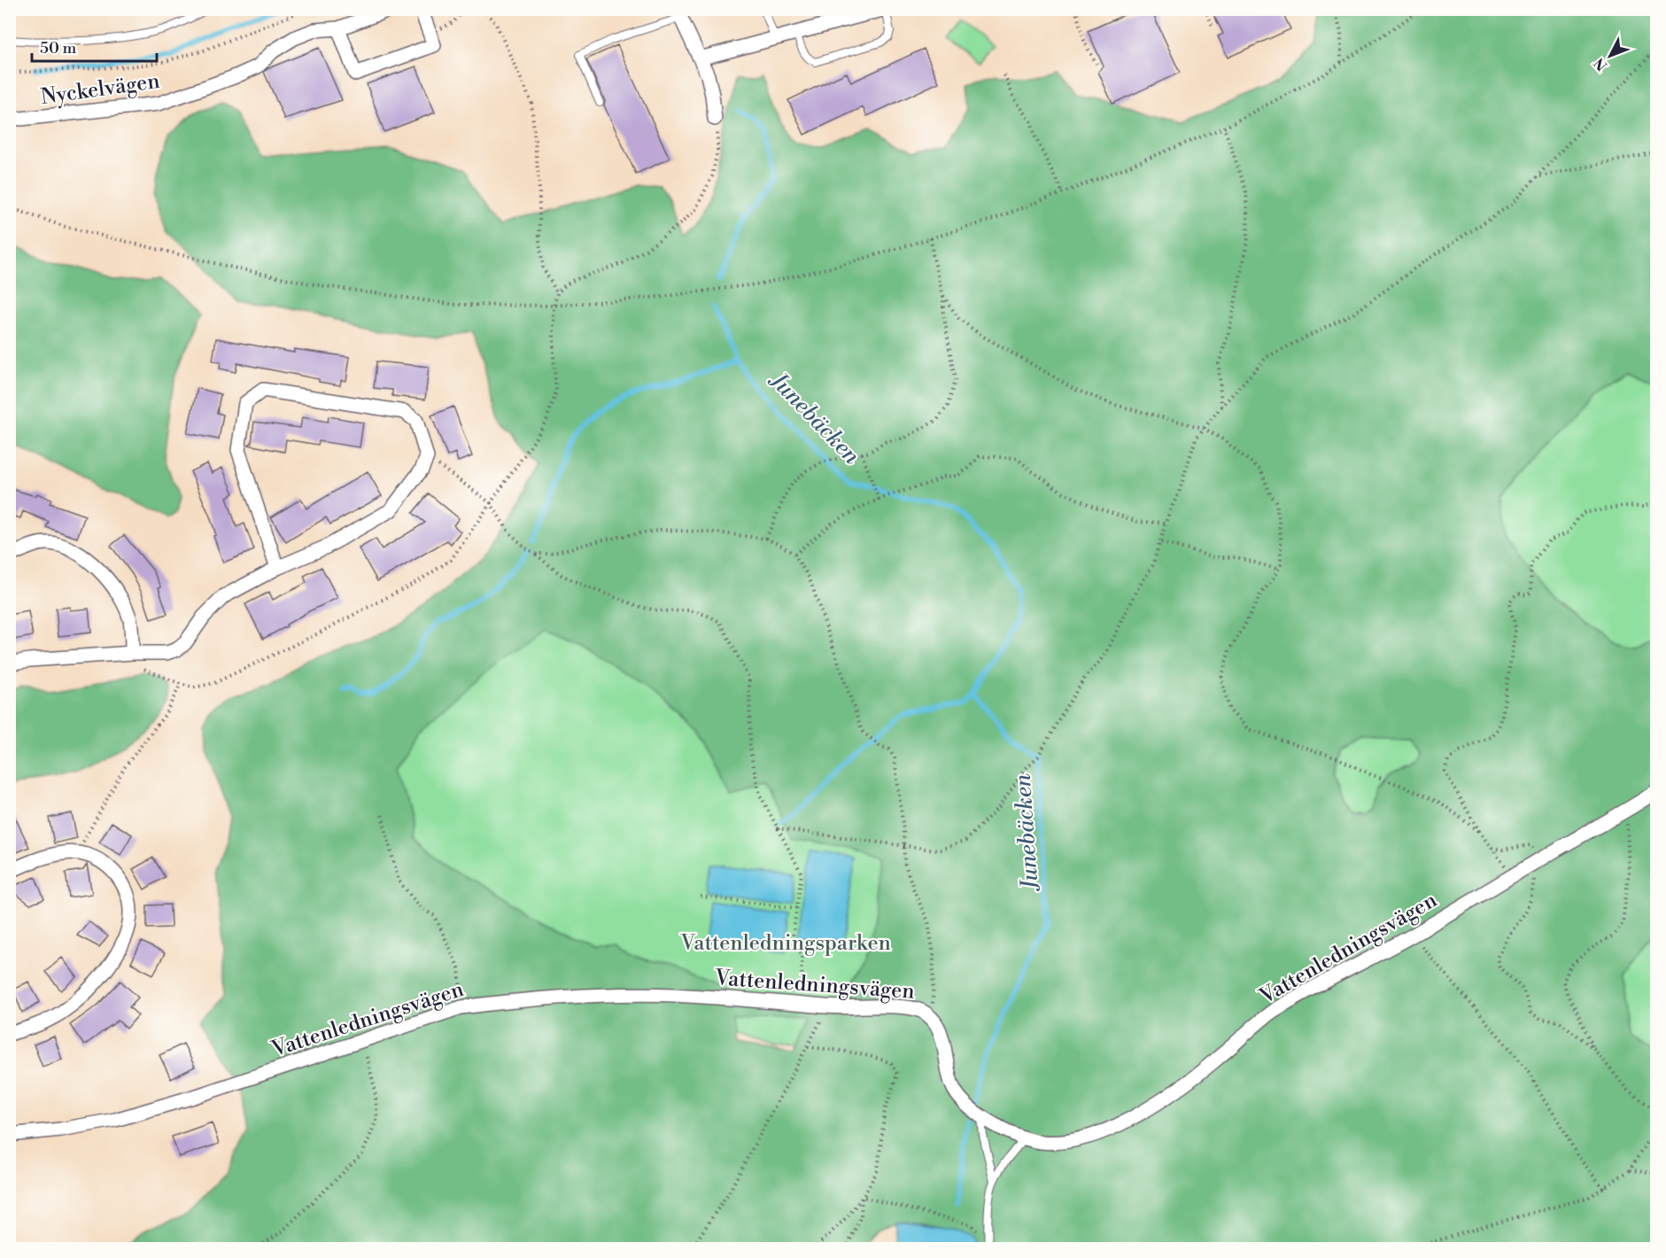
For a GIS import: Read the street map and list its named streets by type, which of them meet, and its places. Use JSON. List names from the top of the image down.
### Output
{
  "streets": {
    "street": ["Nyckelvägen", "Vattenledningsvägen"]
  },
  "water": ["Junebäcken"],
  "parks": ["Vattenledningsparken"],
  "scale_bar": "50 m",
  "north": "bottom left"
}
